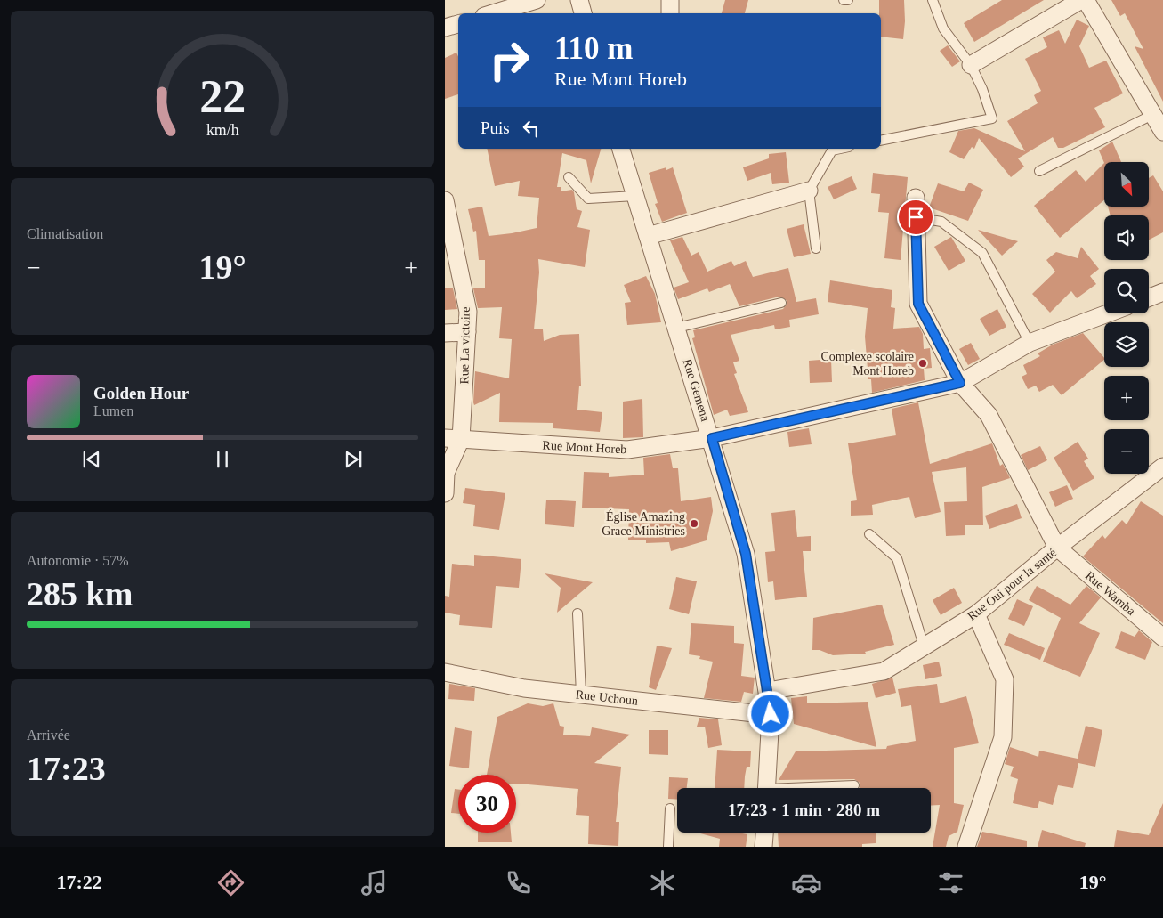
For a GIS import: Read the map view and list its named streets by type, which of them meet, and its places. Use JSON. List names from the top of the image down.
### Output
{
  "streets": {
    "street": [
      "Rue La victoire",
      "Rue Gemena",
      "Rue Mont Horeb",
      "Rue Oui pour la santé",
      "Rue Wamba",
      "Rue Uchoun"
    ]
  },
  "crossings": [
    ["Rue La victoire", "Rue Mont Horeb"],
    ["Rue Gemena", "Rue Mont Horeb"],
    ["Rue Gemena", "Rue Oui pour la santé"],
    ["Rue Gemena", "Rue Uchoun"],
    ["Rue Oui pour la santé", "Rue Wamba"]
  ],
  "places": ["Complexe scolaire Mont Horeb", "Église Amazing Grace Ministries"],
  "north": "bottom right",
  "page": {
    "turn": ["110 m", "Rue Mont Horeb"],
    "then": "Puis",
    "map_buttons": ["+", "−"],
    "tile": [
      "Climatisation",
      ["Autonomie · 57%", "285 km"],
      ["Arrivée", "17:23"]
    ],
    "heat": ["−", "19°", "+"],
    "song": ["Golden Hour", "Lumen"],
    "limit": "30",
    "trip": "17:23 · 1 min · 280 m",
    "tabs": ["17:22", "19°"],
    "gauge": ["22", "km/h"]
  }
}
